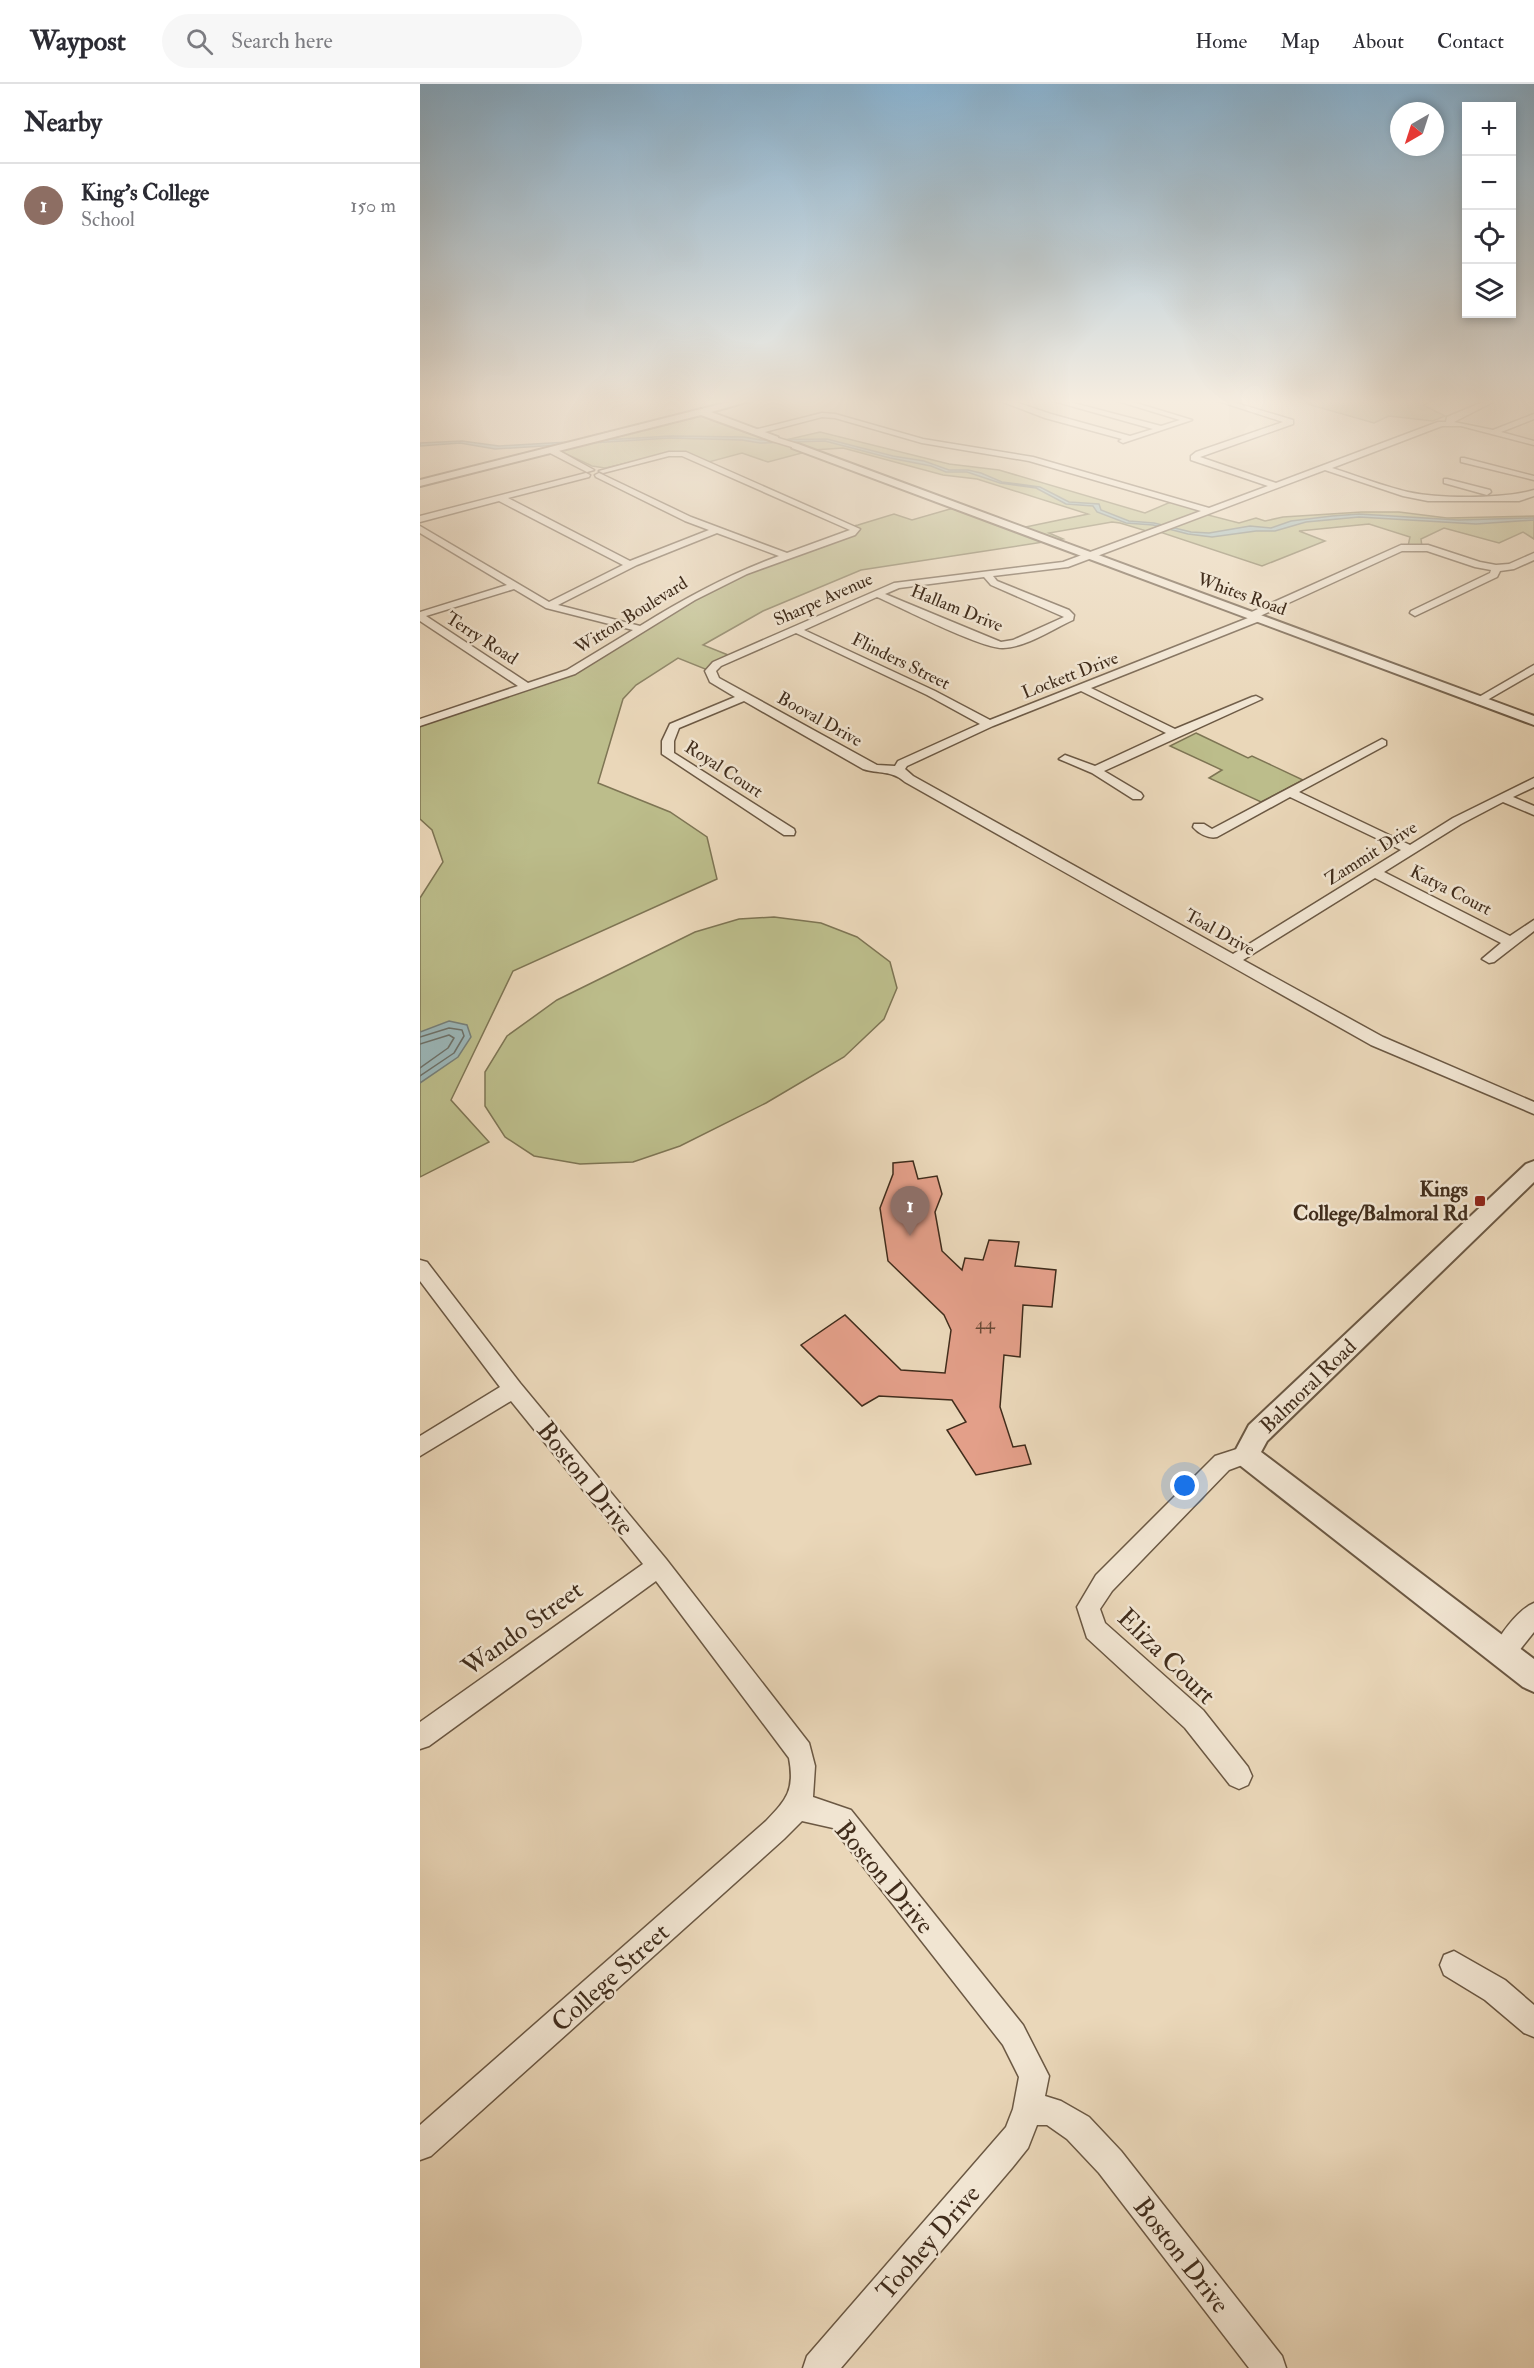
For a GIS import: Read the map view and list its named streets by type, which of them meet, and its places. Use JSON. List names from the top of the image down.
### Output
{
  "streets": {
    "street": [
      "Whites Road",
      "Sharpe Avenue",
      "Hallam Drive",
      "Witton Boulevard",
      "Terry Road",
      "Flinders Street",
      "Lockett Drive",
      "Booval Drive",
      "Royal Court",
      "Zammit Drive",
      "Katya Court",
      "Toal Drive",
      "Balmoral Road",
      "Boston Drive",
      "Wando Street",
      "Eliza Court",
      "College Street",
      "Toohey Drive"
    ]
  },
  "crossings": [
    ["Whites Road", "Sharpe Avenue"],
    ["Whites Road", "Lockett Drive"],
    ["Sharpe Avenue", "Hallam Drive"],
    ["Sharpe Avenue", "Flinders Street"],
    ["Sharpe Avenue", "Booval Drive"],
    ["Witton Boulevard", "Terry Road"],
    ["Flinders Street", "Lockett Drive"],
    ["Lockett Drive", "Booval Drive"],
    ["Lockett Drive", "Toal Drive"],
    ["Booval Drive", "Royal Court"],
    ["Booval Drive", "Toal Drive"],
    ["Zammit Drive", "Katya Court"],
    ["Zammit Drive", "Toal Drive"],
    ["Balmoral Road", "Eliza Court"],
    ["Boston Drive", "Wando Street"],
    ["Boston Drive", "College Street"],
    ["Boston Drive", "Toohey Drive"]
  ],
  "places": {
    "transit": ["Kings College/Balmoral Rd"]
  },
  "house_numbers": ["44"],
  "north": "bottom left",
  "page": {
    "header": "Waypost",
    "search": "Search here",
    "nav": [
      "Home",
      "Map",
      "About",
      "Contact"
    ],
    "heading": "Nearby",
    "map_buttons": ["+", "−"],
    "list": [
      {
        "mark": "1",
        "name": "King's College",
        "note": "School",
        "value": "150 m"
      }
    ],
    "pins": "1"
  }
}
